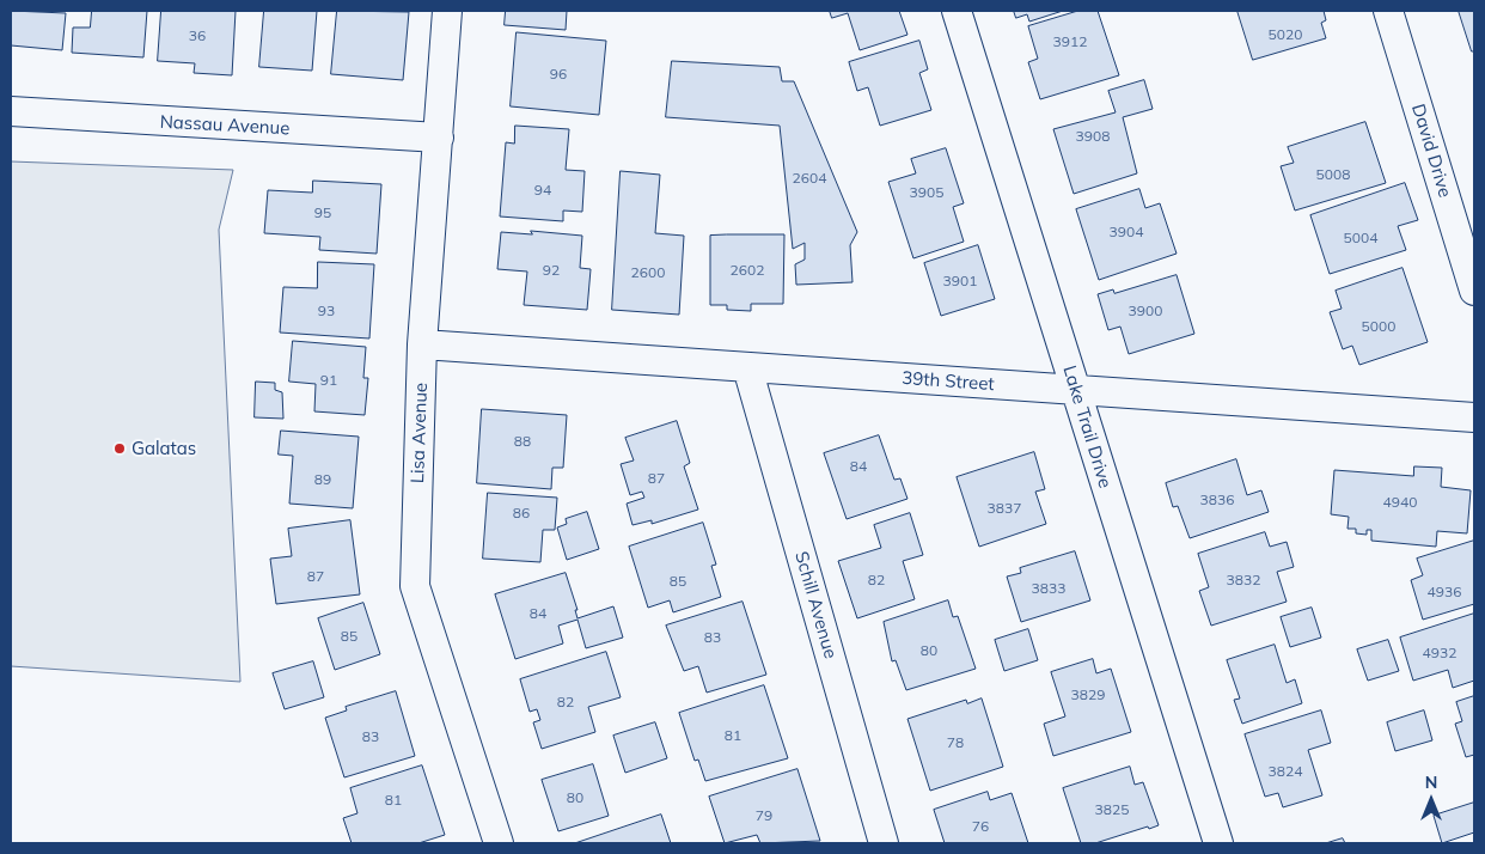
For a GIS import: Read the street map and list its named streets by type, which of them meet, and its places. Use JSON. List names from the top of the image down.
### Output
{
  "streets": {
    "street": [
      "Nassau Avenue",
      "David Drive",
      "39th Street",
      "Lake Trail Drive",
      "Lisa Avenue",
      "Schill Avenue"
    ]
  },
  "crossings": [
    ["Nassau Avenue", "Lisa Avenue"],
    ["39th Street", "Lake Trail Drive"],
    ["39th Street", "Lisa Avenue"],
    ["39th Street", "Schill Avenue"]
  ],
  "places": ["Galatas"],
  "house_numbers": [
    "5020",
    "36",
    "3912",
    "96",
    "3908",
    "5008",
    "2604",
    "94",
    "3905",
    "95",
    "3904",
    "5004",
    "92",
    "2602",
    "2600",
    "3901",
    "93",
    "3900",
    "5000",
    "91",
    "88",
    "84",
    "87",
    "89",
    "3836",
    "4940",
    "3837",
    "86",
    "87",
    "82",
    "3832",
    "85",
    "3833",
    "4936",
    "84",
    "85",
    "83",
    "80",
    "4932",
    "3829",
    "82",
    "81",
    "83",
    "78",
    "3824",
    "80",
    "81",
    "3825",
    "79",
    "76"
  ],
  "north": "top"
}
